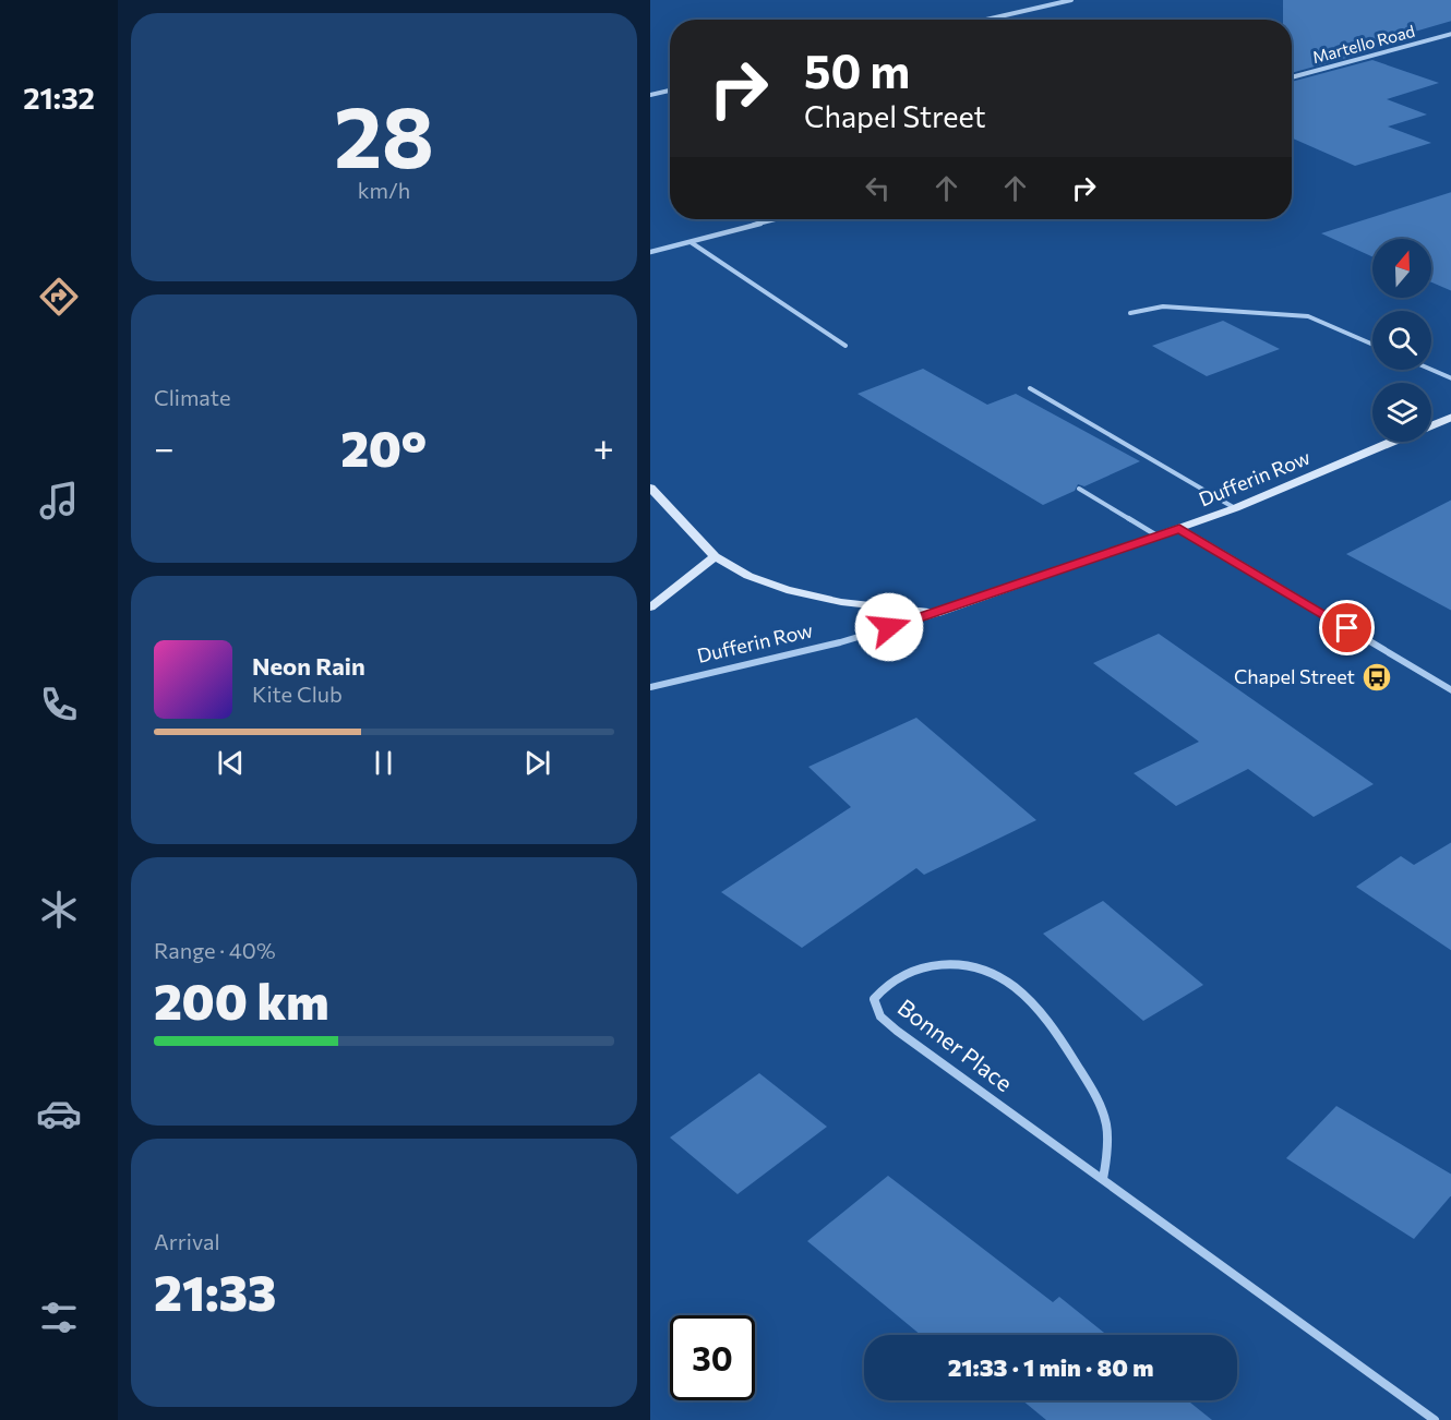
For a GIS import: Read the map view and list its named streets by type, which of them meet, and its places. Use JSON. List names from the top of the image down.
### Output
{
  "streets": {
    "street": ["Martello Road", "Dufferin Row", "Bonner Place"]
  },
  "places": {
    "bus stop": ["Chapel Street"]
  },
  "north": "top",
  "page": {
    "tabs": "21:32",
    "tile": [
      ["28", "km/h"],
      "Climate",
      ["Range · 40%", "200 km"],
      ["Arrival", "21:33"]
    ],
    "turn": ["50 m", "Chapel Street"],
    "heat": ["−", "20°", "+"],
    "song": ["Neon Rain", "Kite Club"],
    "limit": "30",
    "trip": "21:33 · 1 min · 80 m"
  }
}
